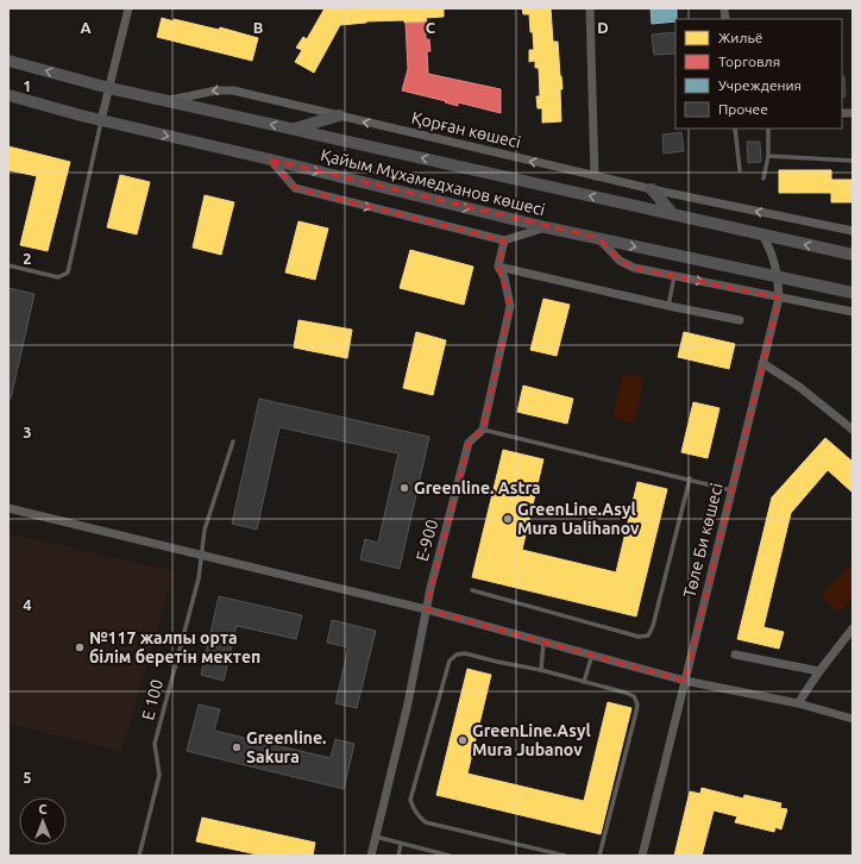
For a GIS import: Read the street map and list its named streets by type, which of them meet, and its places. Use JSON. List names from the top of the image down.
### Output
{
  "streets": {
    "main road": ["Қайым Мұхамедханов көшесі"],
    "street": ["Қорған көшесі", "E-900", "Төле Би көшесі"],
    "lane": ["E 100"]
  },
  "crossings": [
    ["Қорған көшесі", "Қайым Мұхамедханов көшесі"],
    ["Қайым Мұхамедханов көшесі", "Төле Би көшесі"]
  ],
  "one_way": ["Қорған көшесі"],
  "places": [
    "Greenline. Astra",
    "GreenLine.Asyl Mura Ualihanov",
    "№117 жалпы орта білім беретін мектеп",
    "GreenLine.Asyl Mura Jubanov",
    "Greenline. Sakura"
  ],
  "legend": [
    "Жильё",
    "Торговля",
    "Учреждения",
    "Прочее"
  ],
  "north": "top",
  "grid": {
    "columns": [
      "A",
      "B",
      "C",
      "D"
    ],
    "rows": [
      "1",
      "2",
      "3",
      "4",
      "5"
    ]
  }
}
